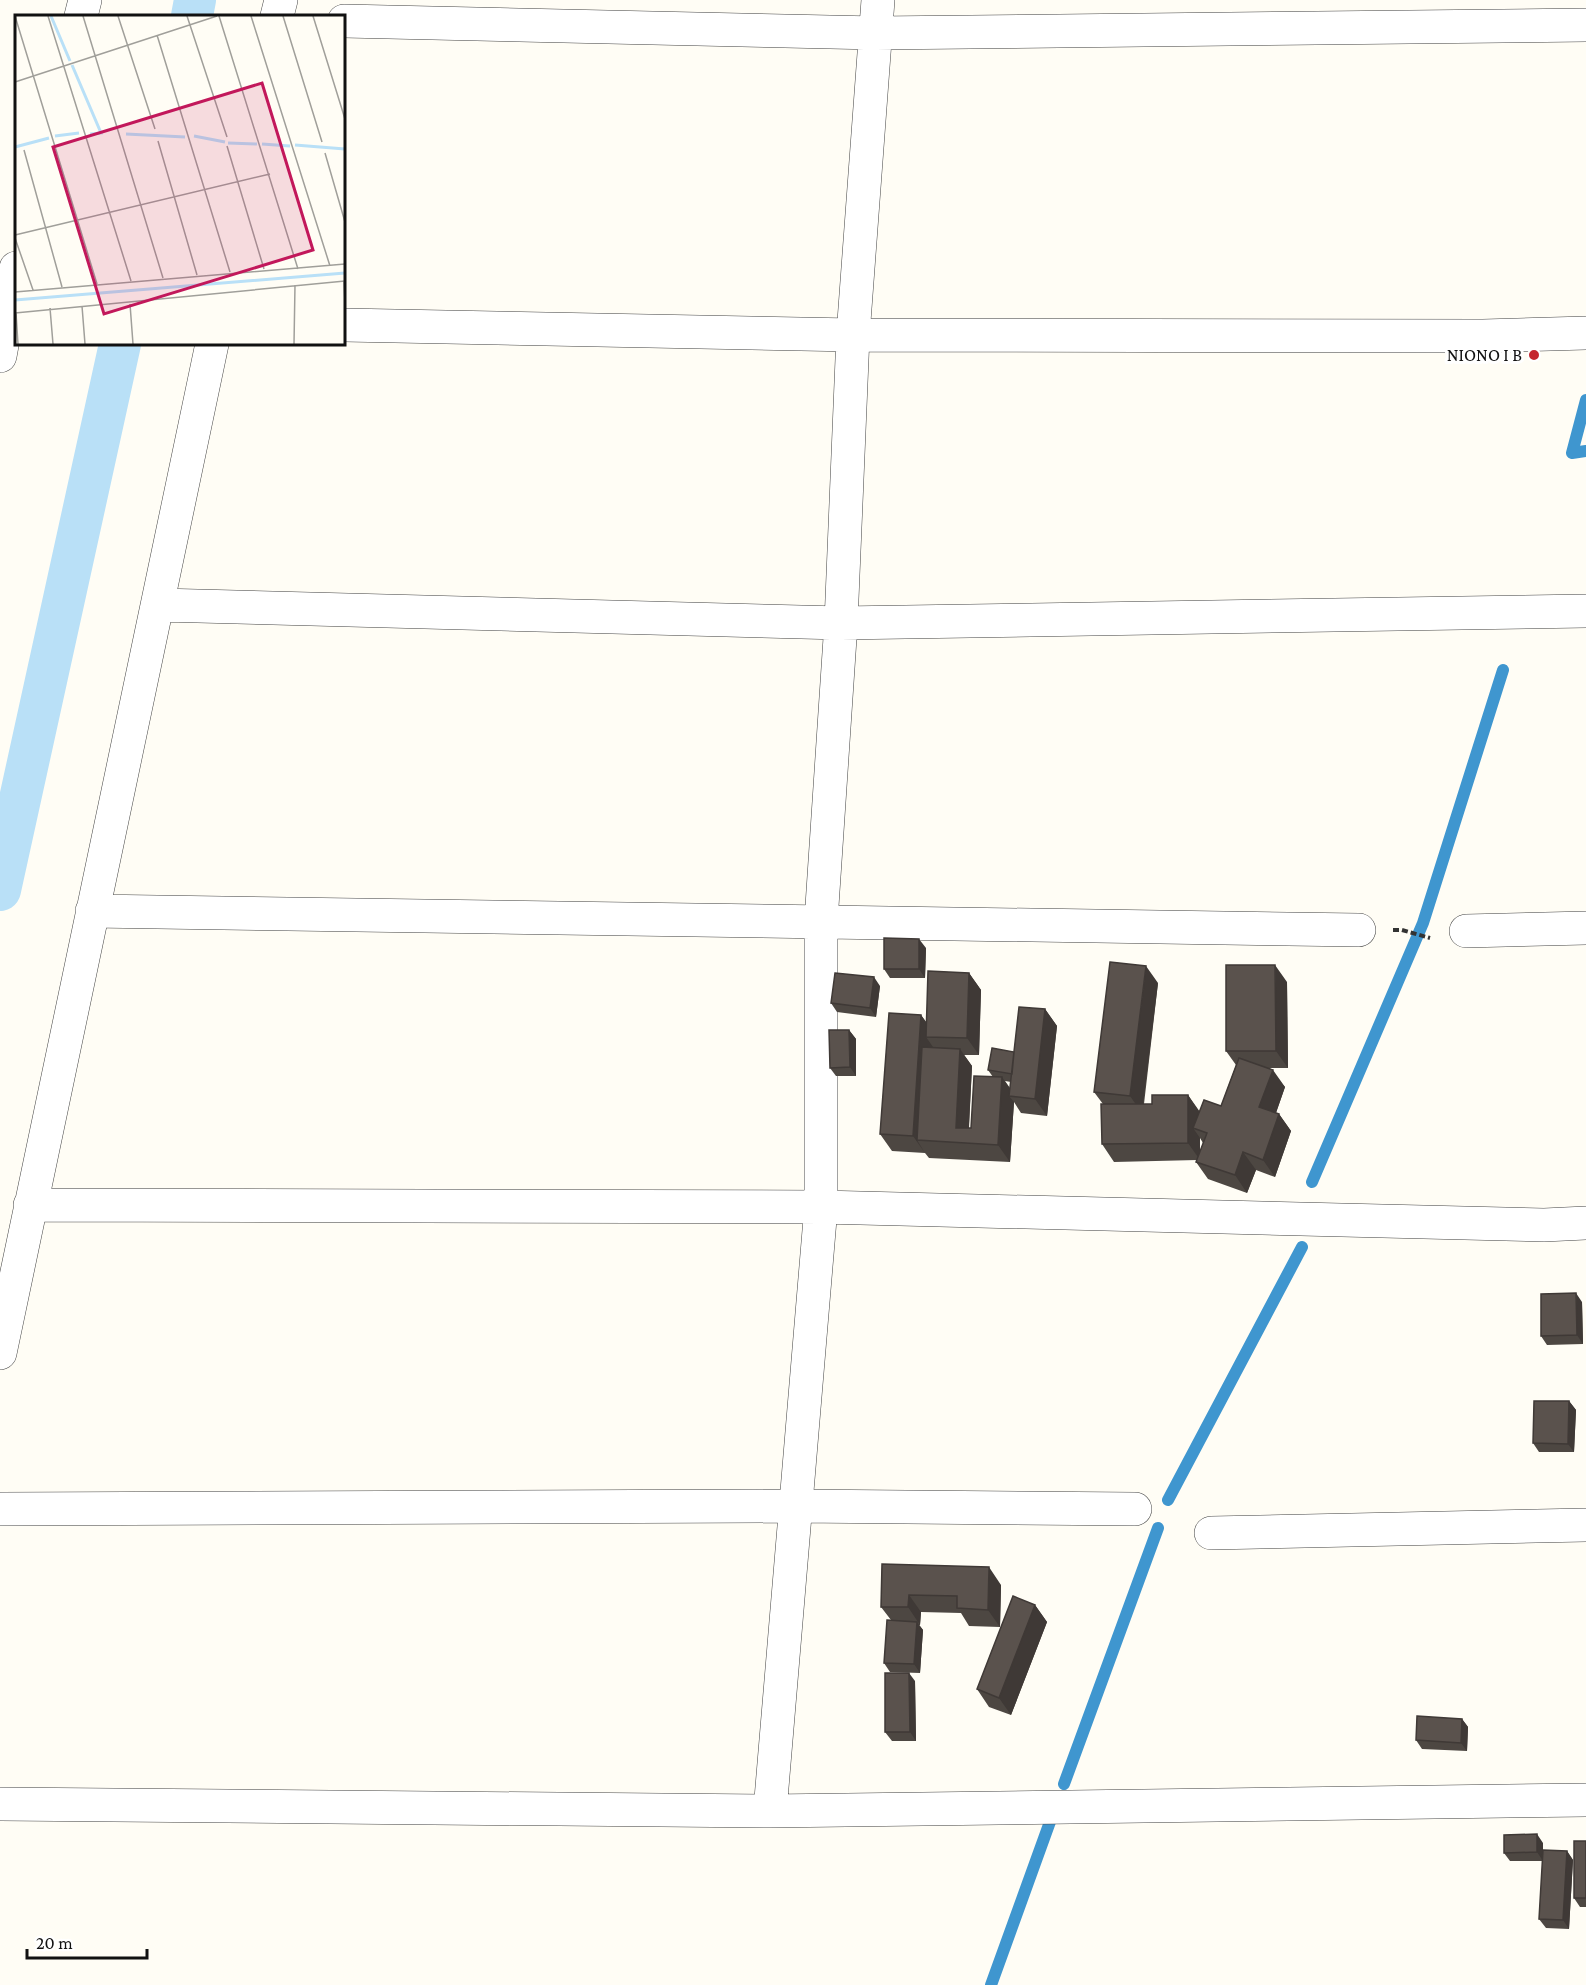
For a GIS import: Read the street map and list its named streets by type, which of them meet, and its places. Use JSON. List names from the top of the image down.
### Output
{
  "places": ["NIONO I B"],
  "scale_bar": "20 m"
}
